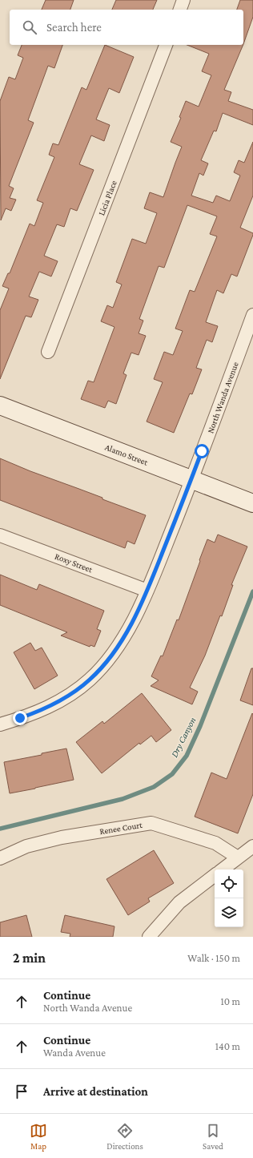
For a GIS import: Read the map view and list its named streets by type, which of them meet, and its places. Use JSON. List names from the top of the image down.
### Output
{
  "streets": {
    "main road": ["Alamo Street"],
    "street": [
      "Licia Place",
      "North Wanda Avenue",
      "Roxy Street",
      "Renee Court"
    ]
  },
  "crossings": [
    ["North Wanda Avenue", "Alamo Street"],
    ["North Wanda Avenue", "Roxy Street"]
  ],
  "water": ["Dry Canyon"],
  "page": {
    "search": "Search here",
    "heading": ["2 min", "Walk · 150 m"],
    "list": [
      ["Continue", "North Wanda Avenue", "10 m"],
      ["Continue", "Wanda Avenue", "140 m"],
      "Arrive at destination"
    ],
    "nav": ["Map", "Directions", "Saved"]
  }
}
